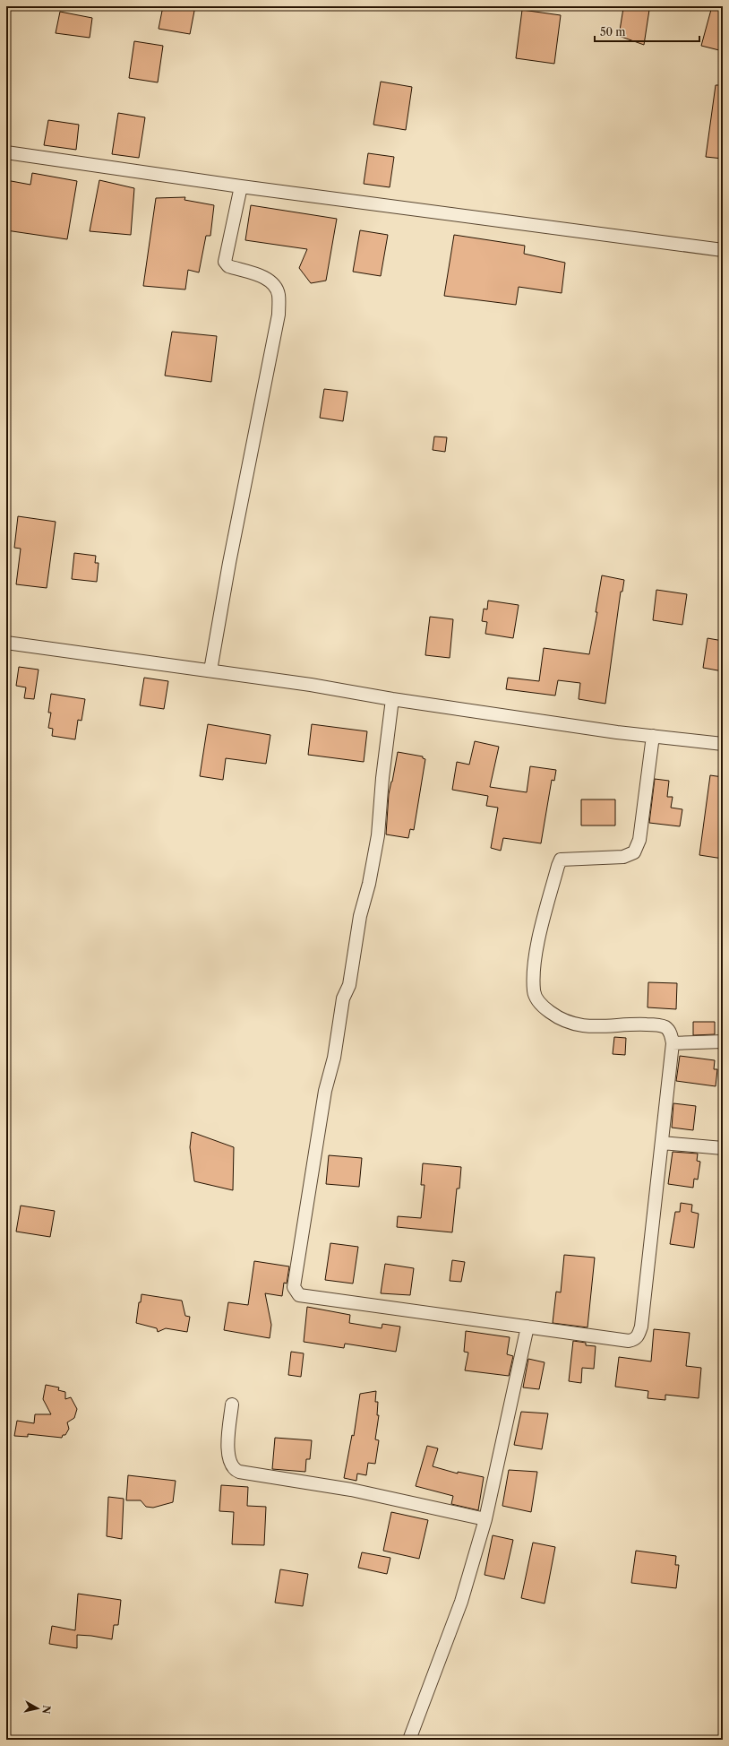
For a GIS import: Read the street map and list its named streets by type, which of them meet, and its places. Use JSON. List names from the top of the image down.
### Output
{
  "scale_bar": "50 m",
  "north": "right"
}
